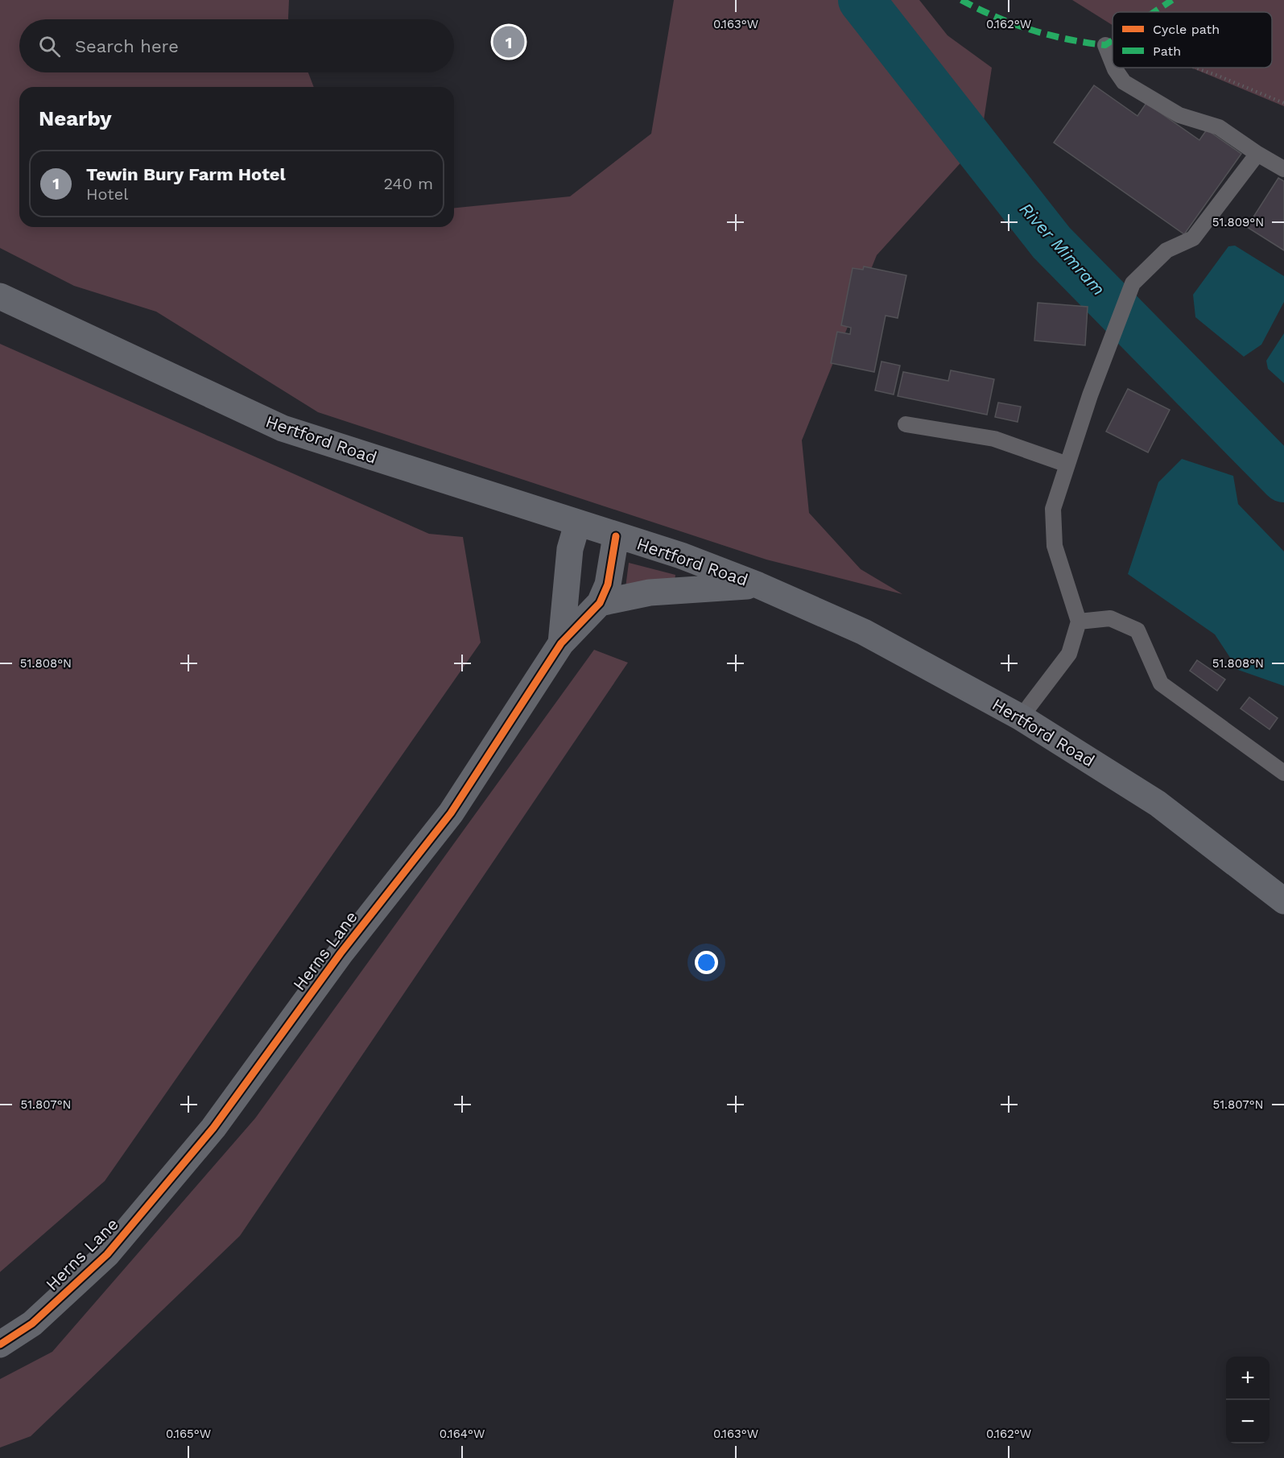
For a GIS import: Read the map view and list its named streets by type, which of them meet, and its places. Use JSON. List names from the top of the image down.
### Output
{
  "streets": {
    "main road": ["Hertford Road", "Herns Lane"]
  },
  "crossings": [
    ["Hertford Road", "Herns Lane"]
  ],
  "water": ["River Mimram"],
  "legend": ["Cycle path", "Path"],
  "page": {
    "search": "Search here",
    "pins": "1",
    "heading": "Nearby",
    "list": [
      {
        "mark": "1",
        "name": "Tewin Bury Farm Hotel",
        "note": "Hotel",
        "value": "240 m"
      }
    ],
    "map_buttons": ["+", "−"]
  },
  "coordinates": [
    "0.163°W",
    "0.162°W",
    "51.809°N",
    "51.808°N",
    "51.807°N",
    "0.165°W",
    "0.164°W"
  ]
}
